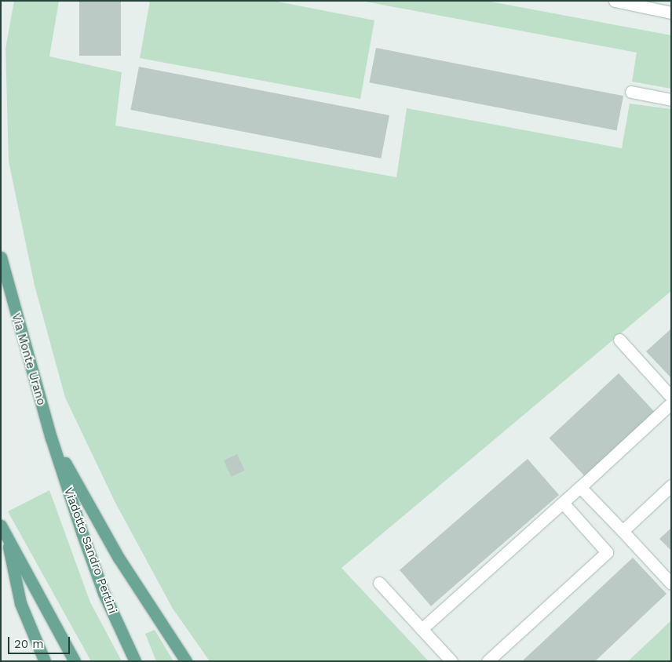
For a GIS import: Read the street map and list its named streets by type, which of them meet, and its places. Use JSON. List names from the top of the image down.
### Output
{
  "streets": {
    "main road": ["Via Monte Urano", "Viadotto Sandro Pertini"]
  },
  "crossings": [
    ["Via Monte Urano", "Viadotto Sandro Pertini"]
  ],
  "scale_bar": "20 m"
}
